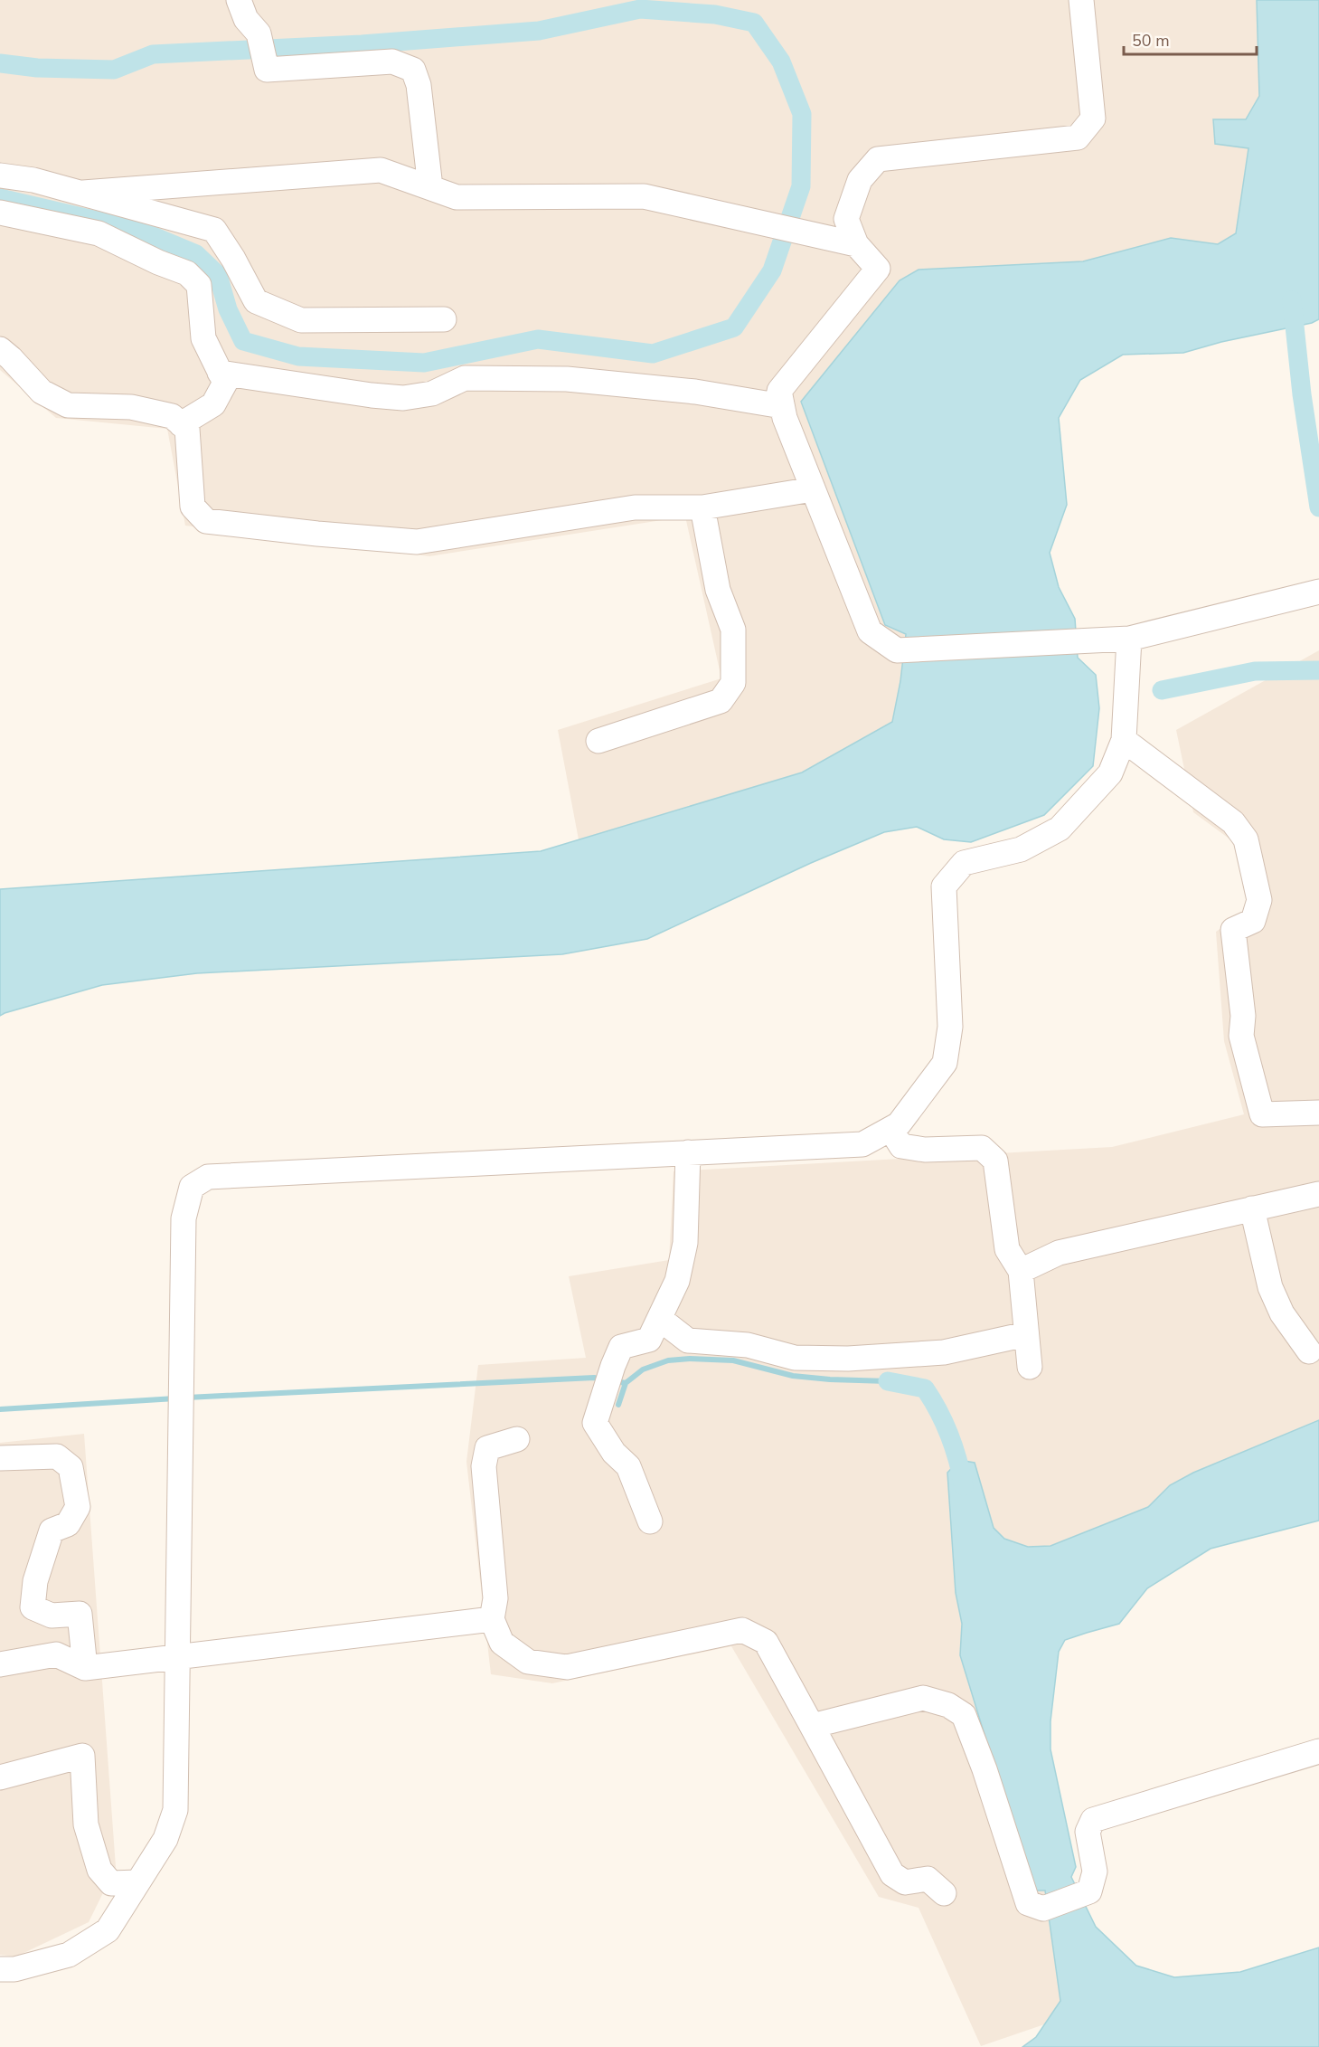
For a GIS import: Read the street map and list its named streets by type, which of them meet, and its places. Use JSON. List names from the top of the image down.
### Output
{
  "scale_bar": "50 m"
}
